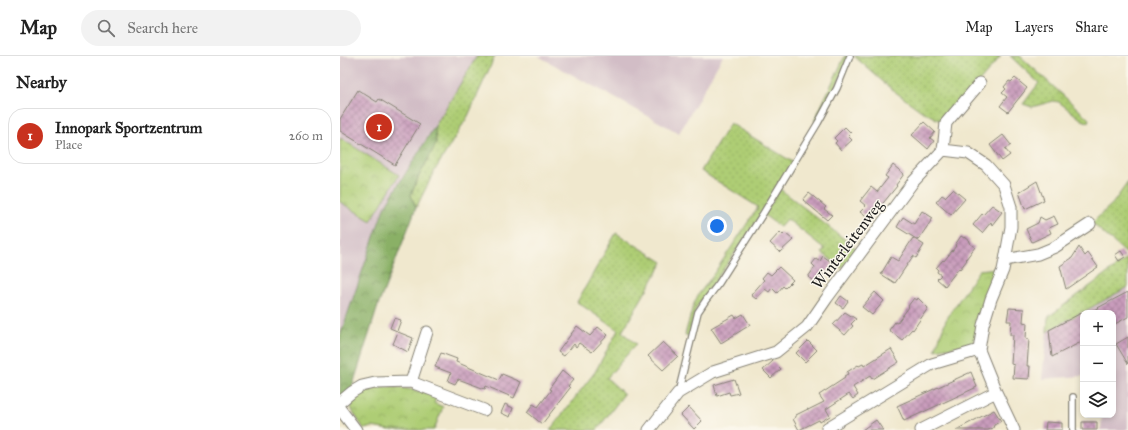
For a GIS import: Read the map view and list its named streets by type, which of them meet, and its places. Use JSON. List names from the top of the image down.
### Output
{
  "streets": {
    "street": ["Winterleitenweg"]
  },
  "page": {
    "header": "Map",
    "search": "Search here",
    "nav": ["Map", "Layers", "Share"],
    "heading": "Nearby",
    "list": [
      {
        "mark": "1",
        "name": "Innopark Sportzentrum",
        "note": "Place",
        "value": "260 m"
      }
    ],
    "pins": "1",
    "map_buttons": ["+", "−"]
  }
}
